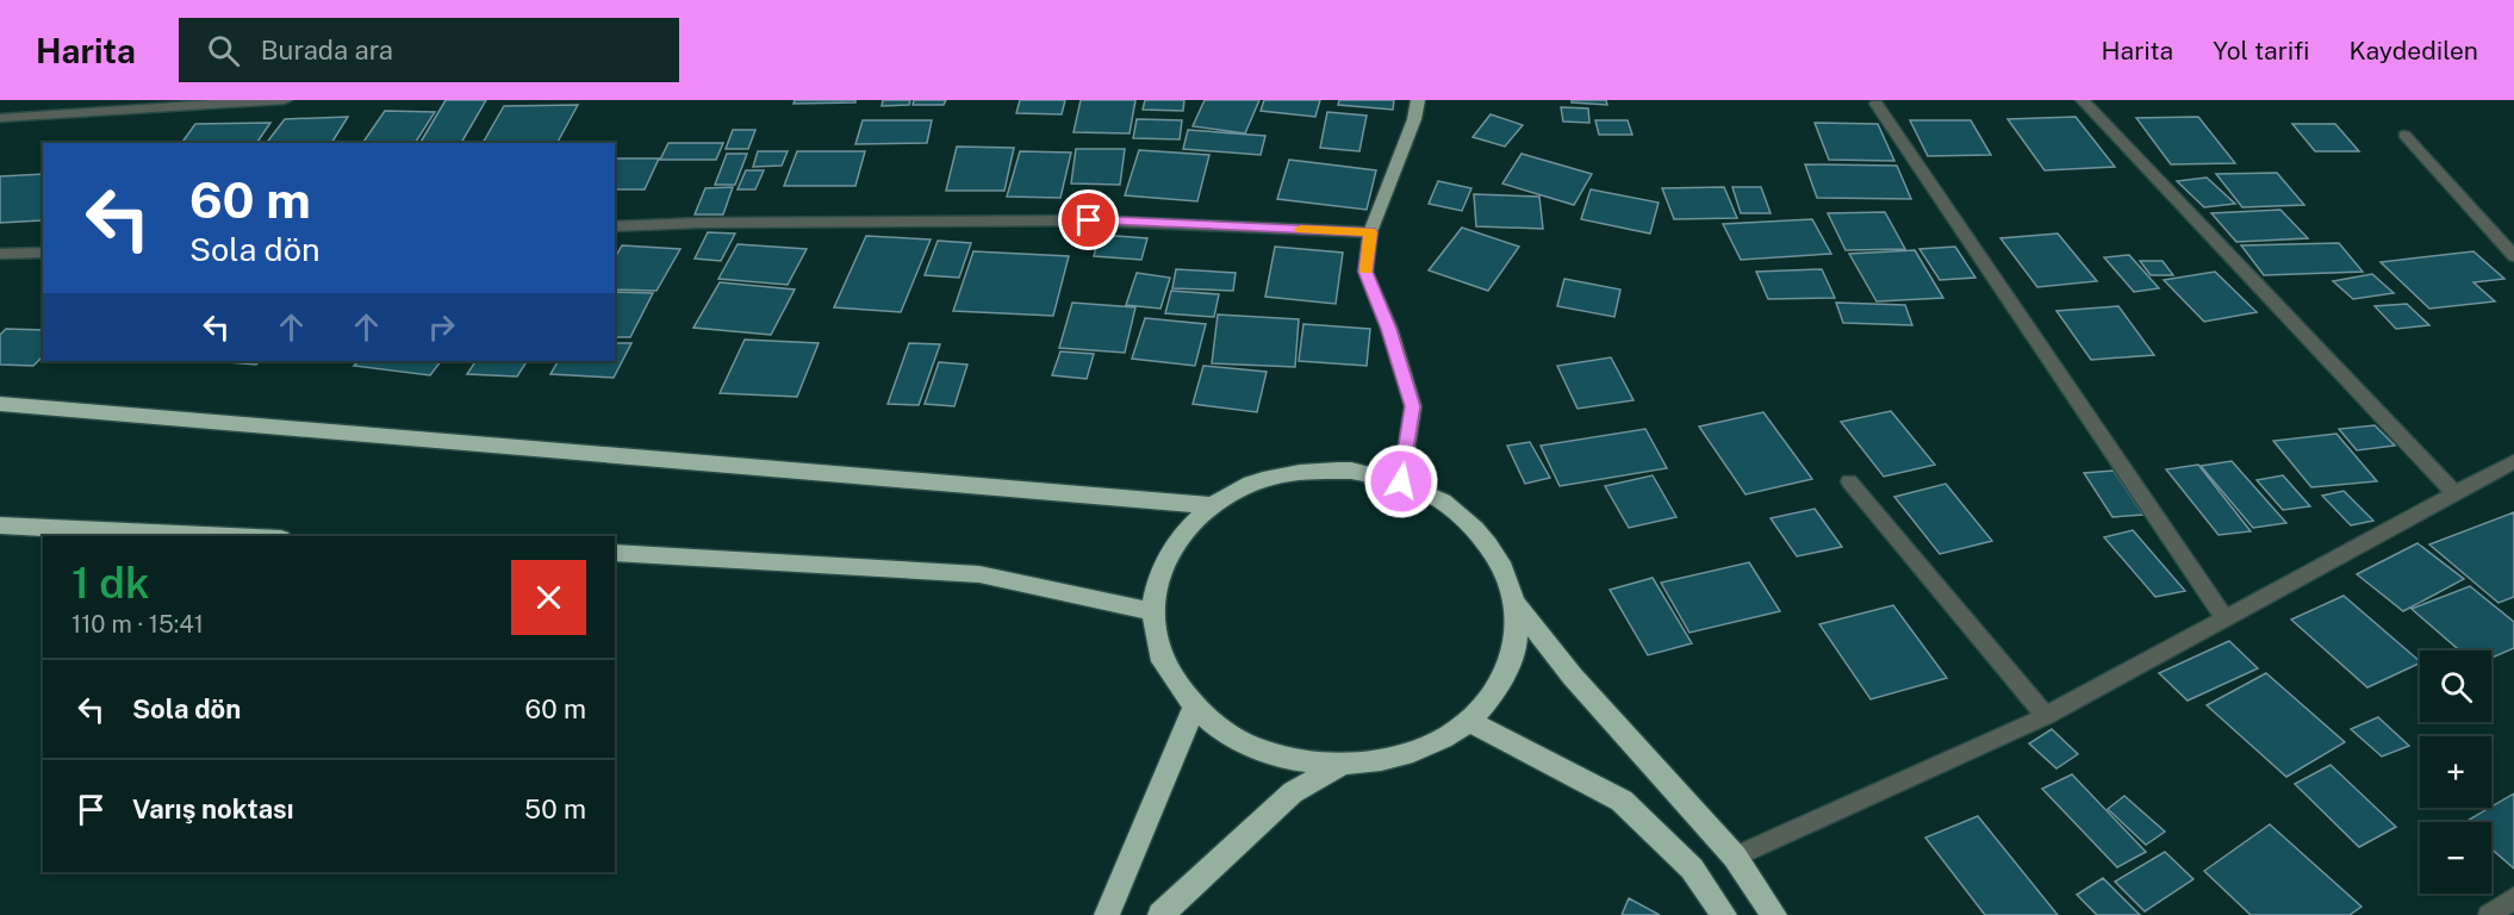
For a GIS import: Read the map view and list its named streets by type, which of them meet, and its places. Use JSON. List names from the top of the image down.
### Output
{
  "page": {
    "header": "Harita",
    "search": "Burada ara",
    "nav": ["Harita", "Yol tarifi", "Kaydedilen"],
    "turn": ["60 m", "Sola dön"],
    "heading": ["1 dk", "110 m · 15:41"],
    "map_buttons": ["+", "−"],
    "list": [
      {
        "name": "Sola dön",
        "value": "60 m"
      },
      {
        "name": "Varış noktası",
        "value": "50 m"
      }
    ]
  }
}
